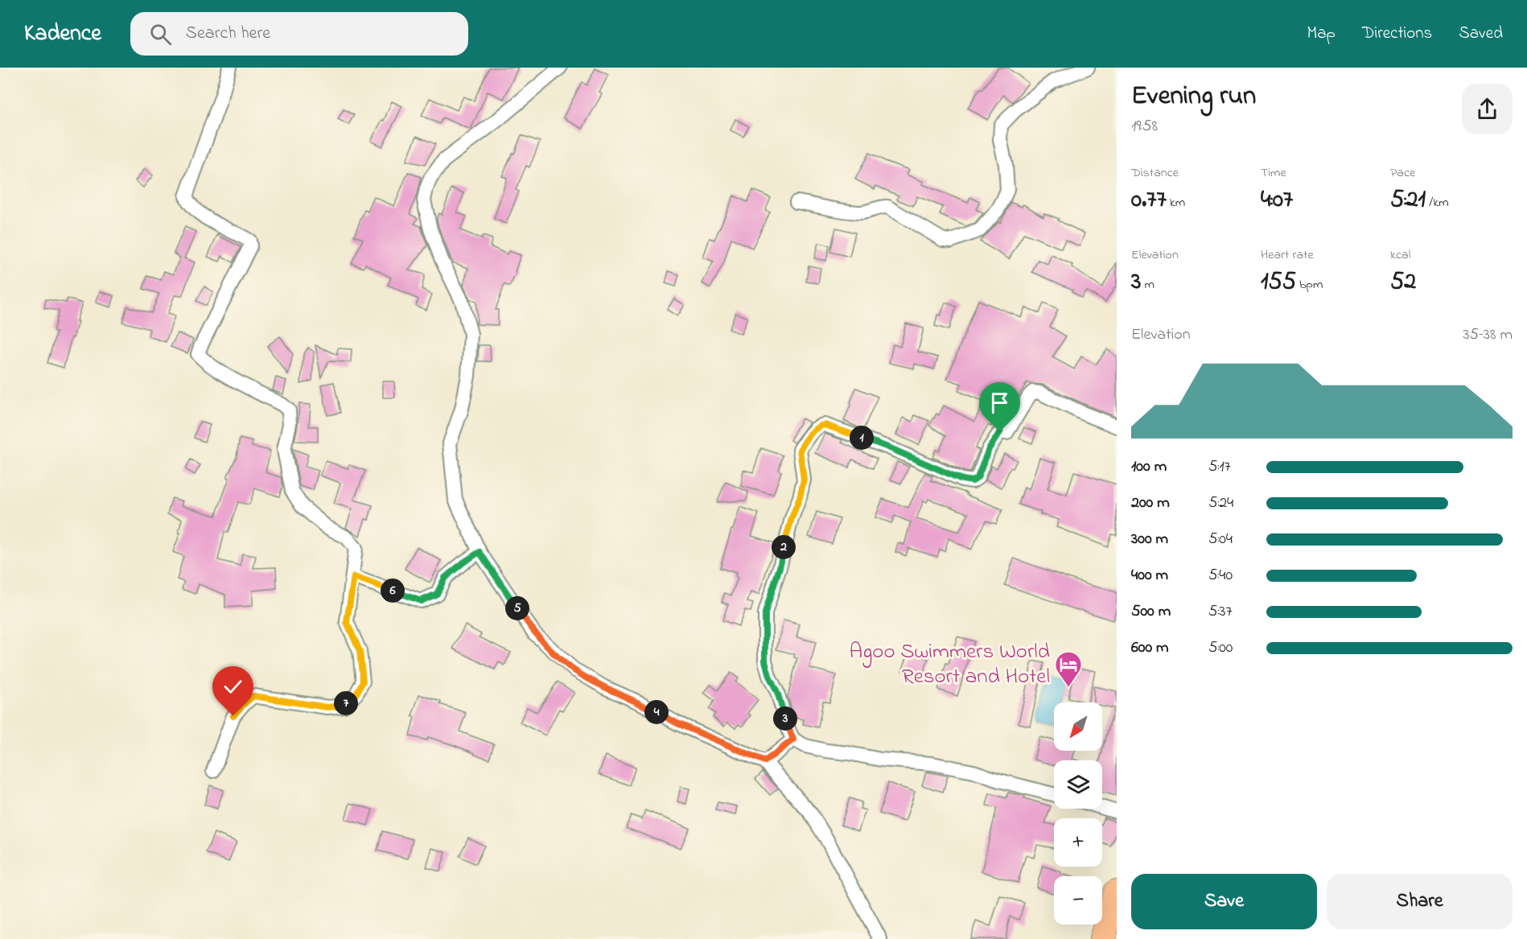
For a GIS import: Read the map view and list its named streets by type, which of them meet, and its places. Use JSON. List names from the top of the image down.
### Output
{
  "places": {
    "hotel": ["Agoo Swimmers World Resort and Hotel"]
  },
  "north": "bottom left",
  "page": {
    "header": "Kadence",
    "search": "Search here",
    "nav": ["Map", "Directions", "Saved"],
    "heading": ["Evening run", "19:58"],
    "stats": [
      ["Distance", "0.77 km"],
      ["Time", "4:07"],
      ["Pace", "5:21 /km"],
      ["Elevation", "3 m"],
      ["Heart rate", "155 bpm"],
      ["kcal", "52"]
    ],
    "chart": ["Elevation", "35–38 m"],
    "pins": [
      "1",
      "2",
      "6",
      "5",
      "7",
      "4",
      "3"
    ],
    "list": [
      {
        "name": "100 m",
        "note": "5:17"
      },
      {
        "name": "200 m",
        "note": "5:24"
      },
      {
        "name": "300 m",
        "note": "5:04"
      },
      {
        "name": "400 m",
        "note": "5:40"
      },
      {
        "name": "500 m",
        "note": "5:37"
      },
      {
        "name": "600 m",
        "note": "5:00"
      }
    ],
    "map_buttons": ["+", "−"],
    "buttons": ["Save", "Share"]
  }
}
